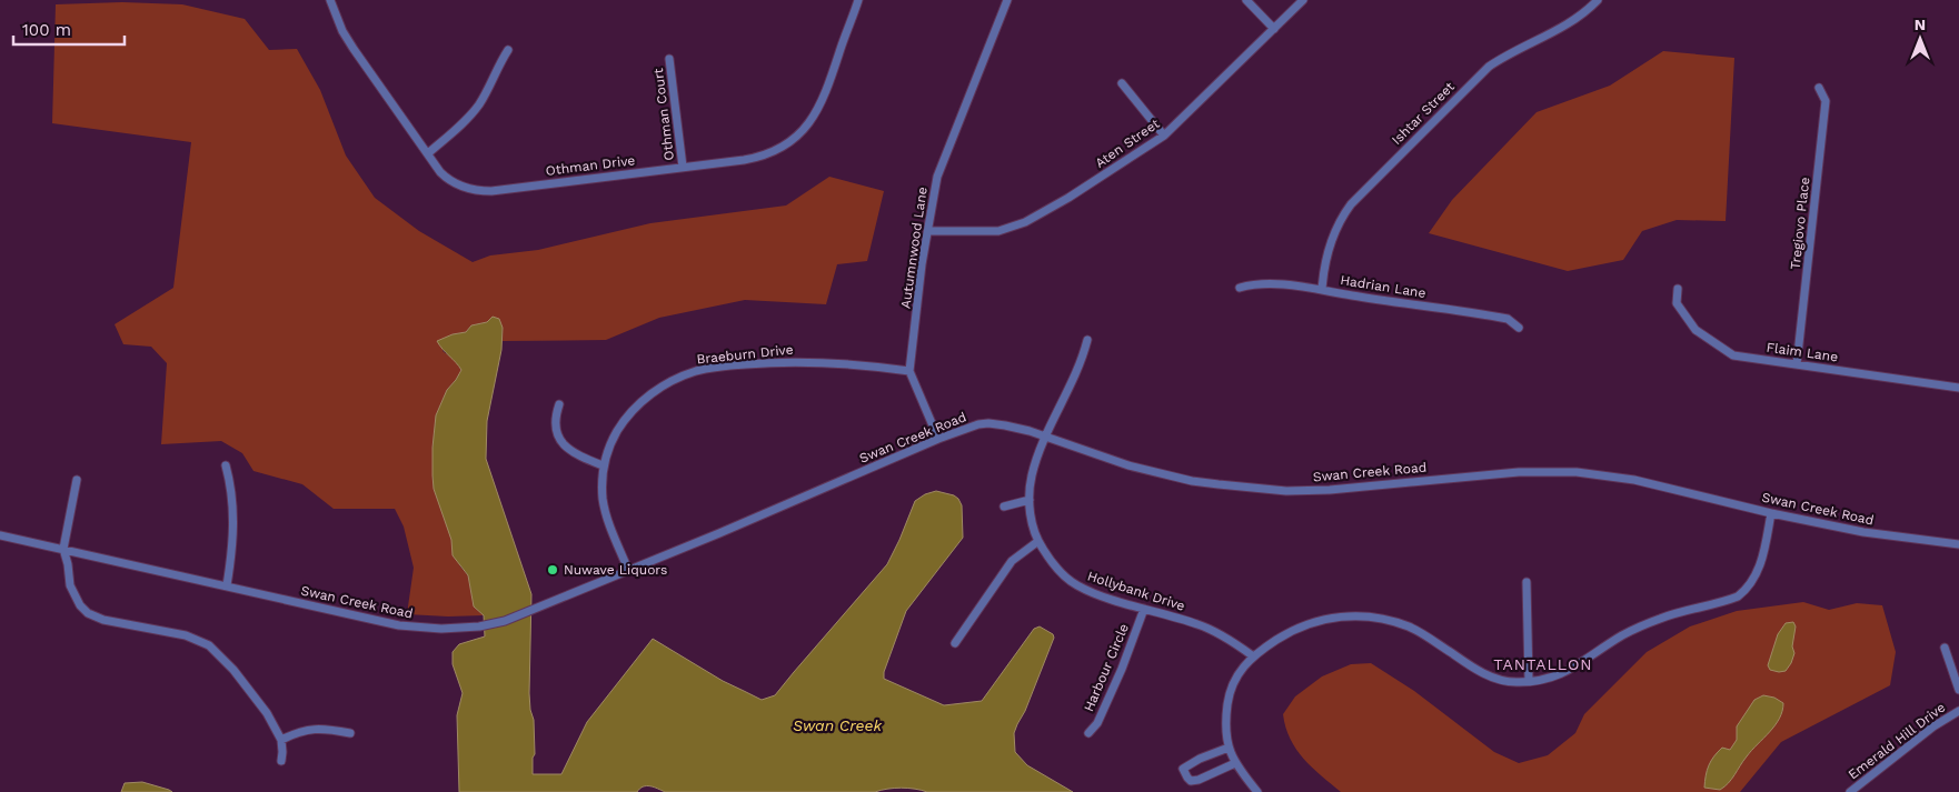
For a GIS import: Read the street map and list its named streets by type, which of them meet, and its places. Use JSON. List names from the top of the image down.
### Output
{
  "streets": {
    "street": [
      "Ishtar Street",
      "Othman Court",
      "Aten Street",
      "Othman Drive",
      "Tregiovo Place",
      "Autumnwood Lane",
      "Hadrian Lane",
      "Flaim Lane",
      "Braeburn Drive",
      "Swan Creek Road",
      "Hollybank Drive",
      "Harbour Circle",
      "Emerald Hill Drive"
    ]
  },
  "crossings": [
    ["Ishtar Street", "Hadrian Lane"],
    ["Othman Court", "Othman Drive"],
    ["Aten Street", "Autumnwood Lane"],
    ["Tregiovo Place", "Flaim Lane"],
    ["Autumnwood Lane", "Braeburn Drive"],
    ["Autumnwood Lane", "Swan Creek Road"],
    ["Braeburn Drive", "Swan Creek Road"],
    ["Swan Creek Road", "Hollybank Drive"],
    ["Hollybank Drive", "Harbour Circle"]
  ],
  "districts": ["TANTALLON"],
  "water": ["Swan Creek"],
  "places": ["Nuwave Liquors"],
  "scale_bar": "100 m",
  "north": "top"
}
